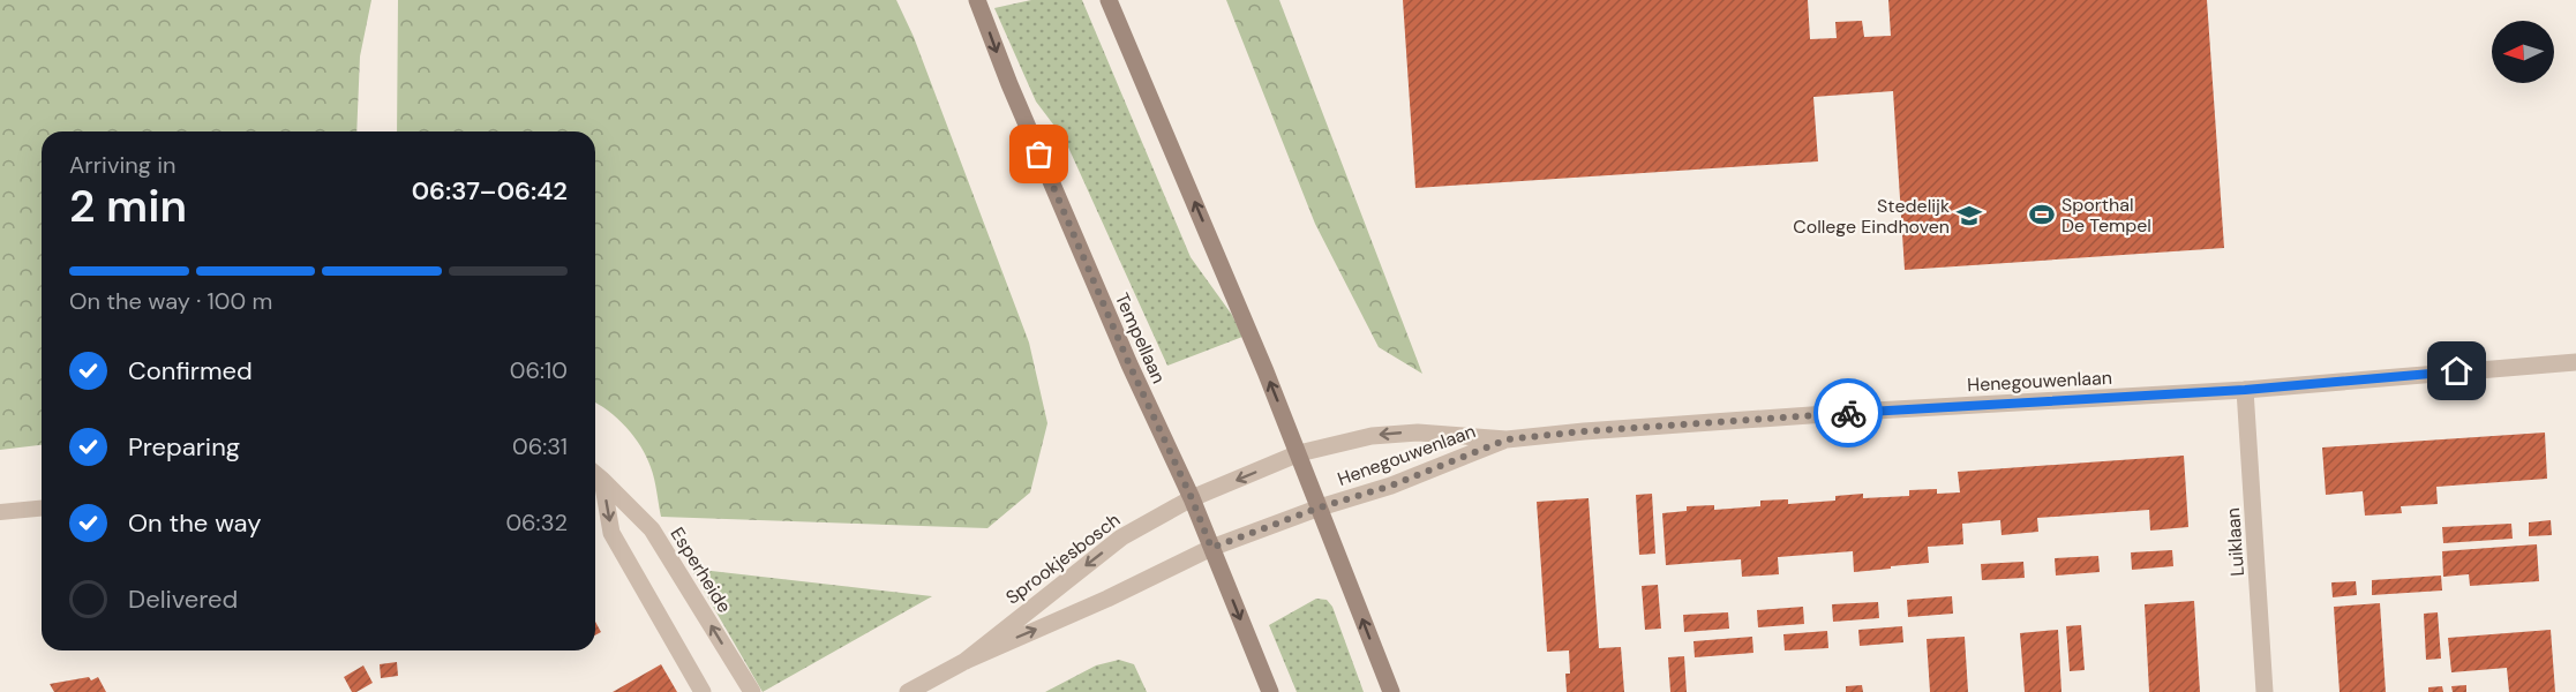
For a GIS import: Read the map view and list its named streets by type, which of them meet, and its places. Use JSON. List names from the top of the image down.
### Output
{
  "streets": {
    "main road": ["Tempellaan"],
    "street": [
      "Henegouwenlaan",
      "Luiklaan",
      "Sprookjesbosch",
      "Esperheide"
    ]
  },
  "crossings": [
    ["Tempellaan", "Henegouwenlaan"],
    ["Tempellaan", "Sprookjesbosch"],
    ["Henegouwenlaan", "Luiklaan"],
    ["Henegouwenlaan", "Sprookjesbosch"]
  ],
  "places": {
    "sports": ["Sporthal De Tempel"],
    "school or university": ["Stedelijk College Eindhoven"]
  },
  "north": "left",
  "page": {
    "heading": ["2 min", "Arriving in", "06:37–06:42"],
    "bar": "On the way · 100 m",
    "list": [
      ["Confirmed", "06:10"],
      ["Preparing", "06:31"],
      ["On the way", "06:32"],
      "Delivered"
    ]
  }
}
